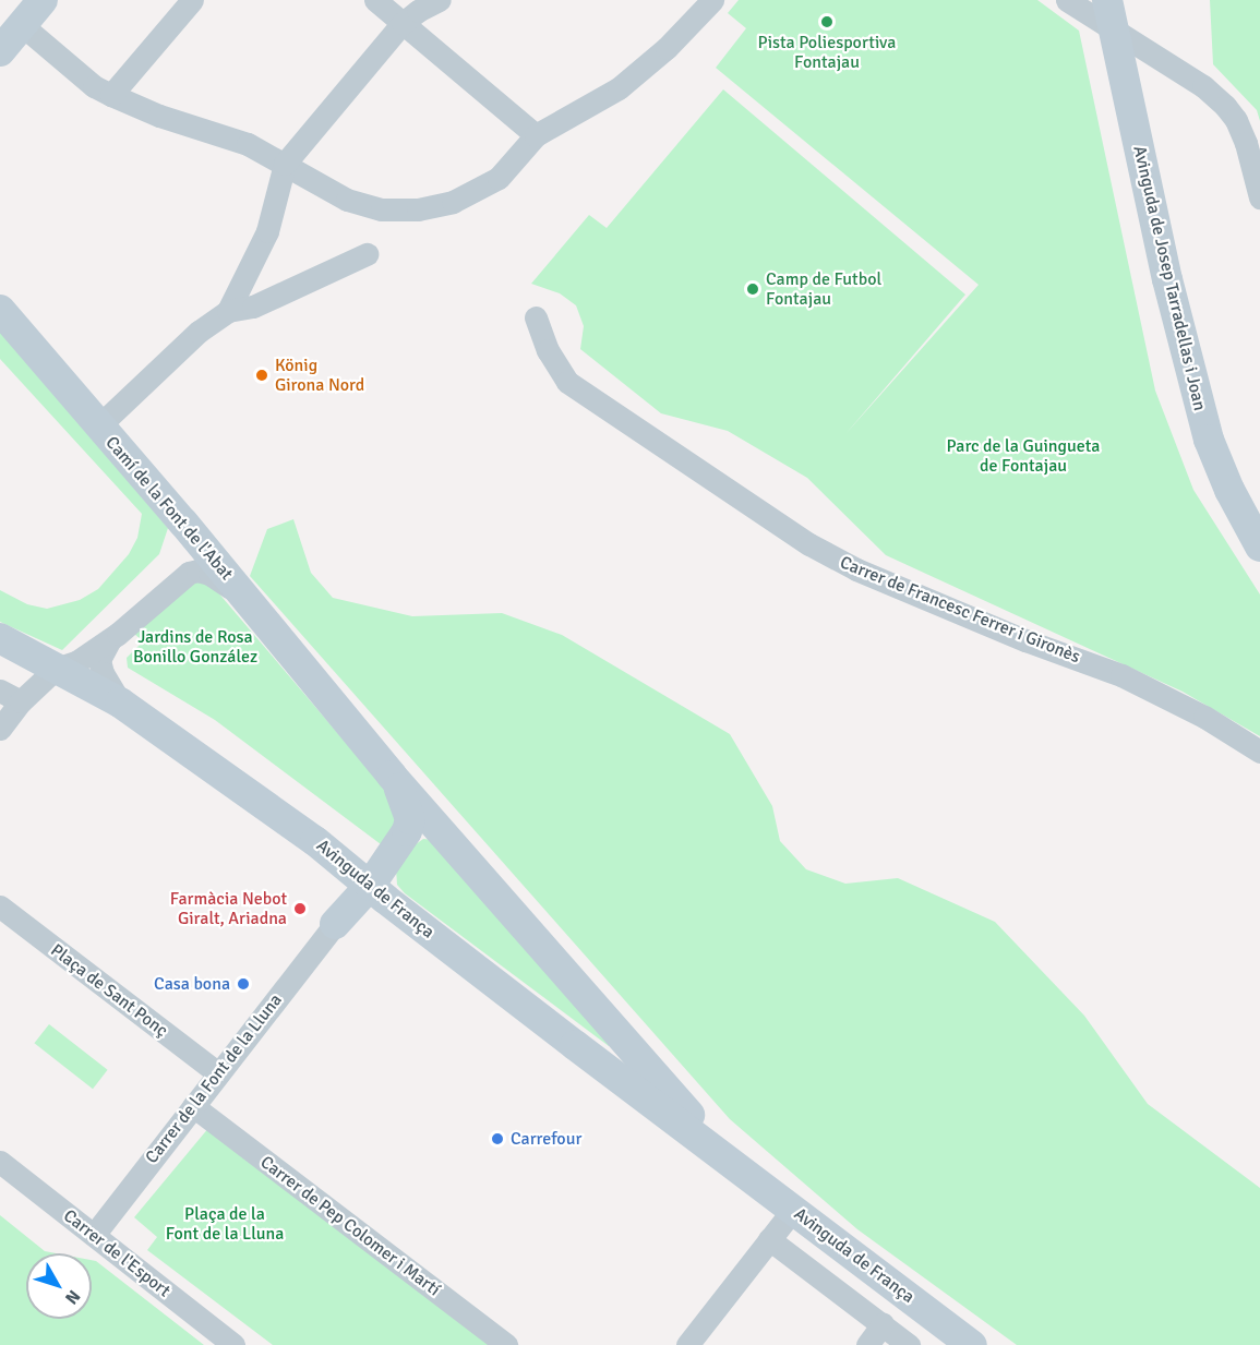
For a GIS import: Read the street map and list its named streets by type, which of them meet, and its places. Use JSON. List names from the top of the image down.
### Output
{
  "streets": {
    "main road": ["Avinguda de Josep Tarradellas i Joan", "Camí de la Font de l'Abat", "Avinguda de França"],
    "street": [
      "Carrer de Francesc Ferrer i Gironès",
      "Plaça de Sant Ponç",
      "Carrer de la Font de la Lluna",
      "Carrer de Pep Colomer i Martí",
      "Carrer de l'Esport"
    ]
  },
  "crossings": [
    ["Camí de la Font de l'Abat", "Avinguda de França"],
    ["Plaça de Sant Ponç", "Carrer de la Font de la Lluna"],
    ["Carrer de la Font de la Lluna", "Carrer de Pep Colomer i Martí"],
    ["Carrer de la Font de la Lluna", "Carrer de l'Esport"]
  ],
  "parks": ["Parc de la Guingueta de Fontajau", "Jardins de Rosa Bonillo González", "Plaça de la Font de la Lluna"],
  "places": [
    "Pista Poliesportiva Fontajau",
    "Camp de Futbol Fontajau",
    "König Girona Nord",
    "Farmàcia Nebot Giralt, Ariadna",
    "Casa bona",
    "Carrefour"
  ],
  "north": "bottom right"
}
